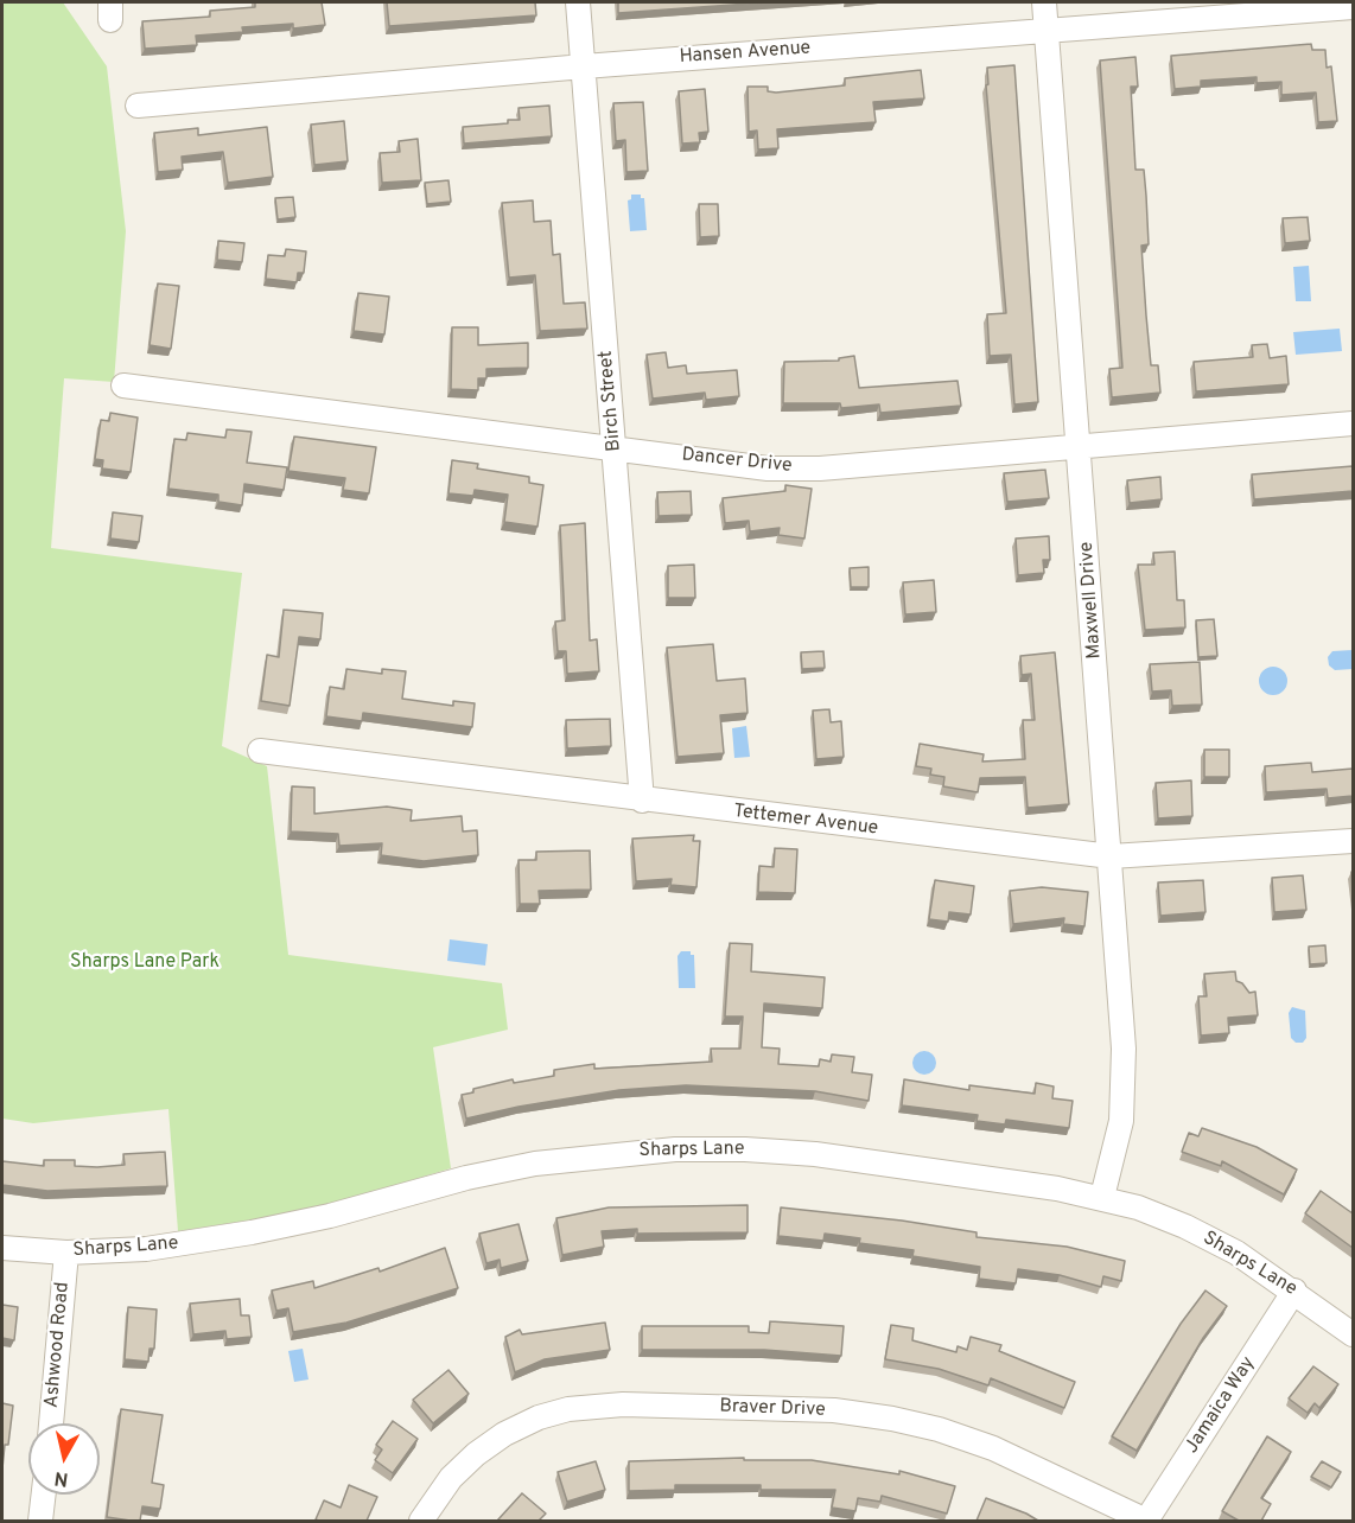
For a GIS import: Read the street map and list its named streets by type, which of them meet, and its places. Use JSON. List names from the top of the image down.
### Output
{
  "streets": {
    "street": [
      "Hansen Avenue",
      "Birch Street",
      "Dancer Drive",
      "Maxwell Drive",
      "Tettemer Avenue",
      "Sharps Lane",
      "Ashwood Road",
      "Jamaica Way",
      "Braver Drive"
    ]
  },
  "crossings": [
    ["Hansen Avenue", "Birch Street"],
    ["Hansen Avenue", "Maxwell Drive"],
    ["Birch Street", "Dancer Drive"],
    ["Birch Street", "Tettemer Avenue"],
    ["Dancer Drive", "Maxwell Drive"],
    ["Maxwell Drive", "Tettemer Avenue"],
    ["Maxwell Drive", "Sharps Lane"],
    ["Sharps Lane", "Ashwood Road"],
    ["Sharps Lane", "Jamaica Way"],
    ["Jamaica Way", "Braver Drive"]
  ],
  "parks": ["Sharps Lane Park"],
  "north": "bottom"
}
